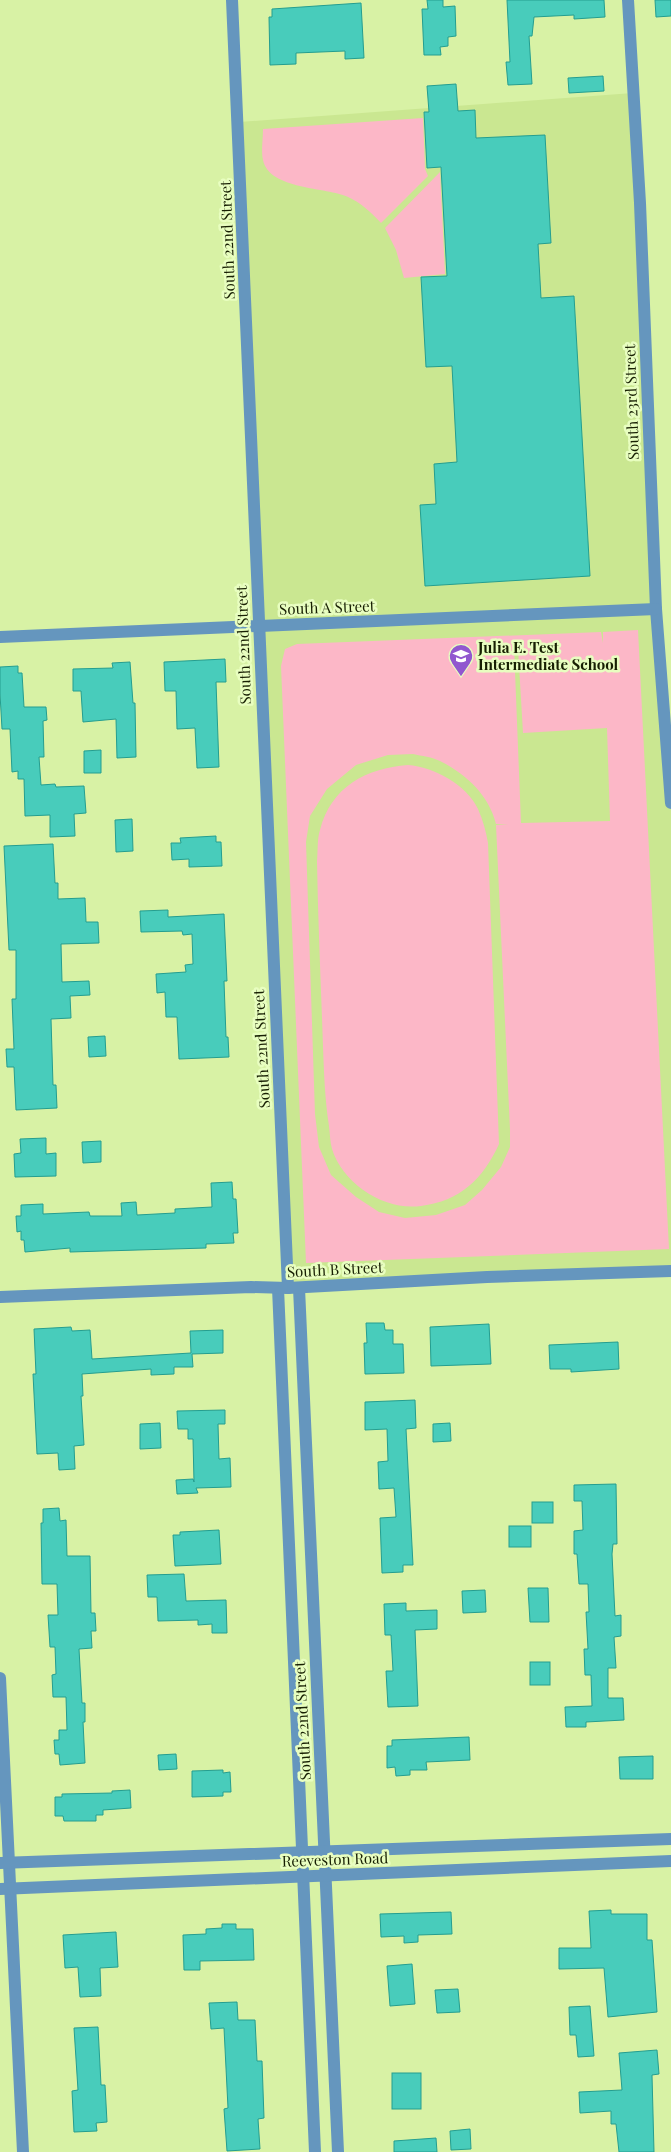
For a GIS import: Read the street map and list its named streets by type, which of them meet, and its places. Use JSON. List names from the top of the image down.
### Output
{
  "streets": {
    "street": [
      "South 22nd Street",
      "South 23rd Street",
      "South A Street",
      "South B Street",
      "Reeveston Road"
    ]
  },
  "crossings": [
    ["South 22nd Street", "South A Street"],
    ["South 22nd Street", "South B Street"],
    ["South 22nd Street", "Reeveston Road"],
    ["South 23rd Street", "South A Street"]
  ],
  "places": {
    "school or university": ["Julia E. Test Intermediate School"]
  }
}
